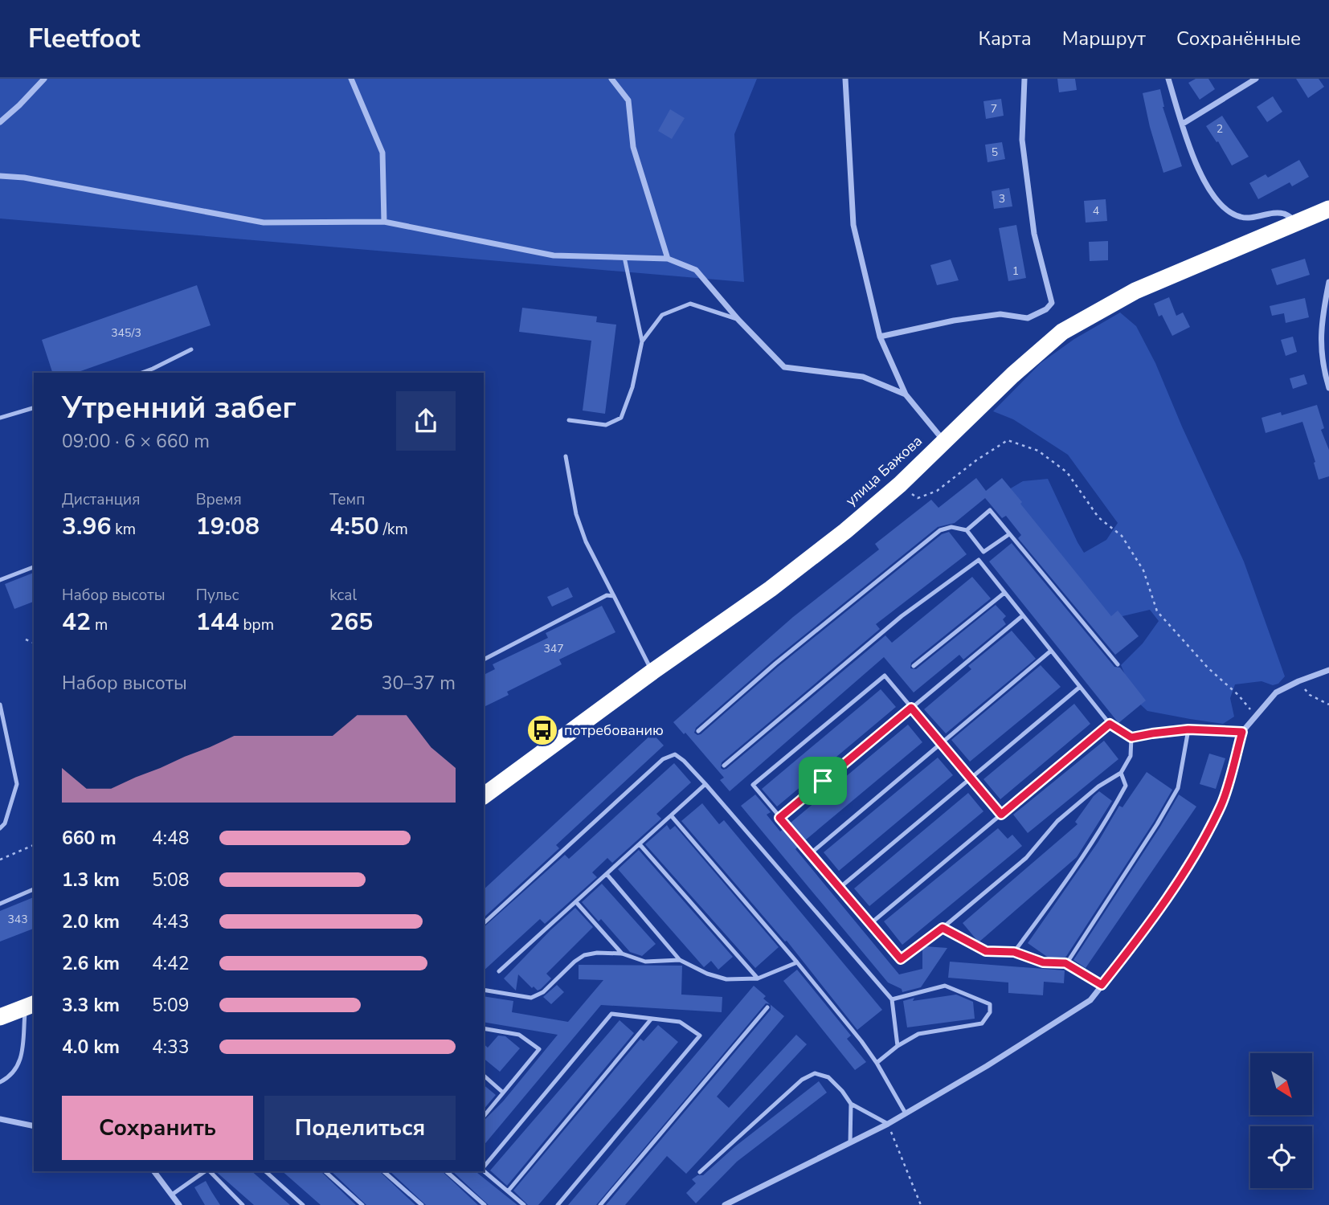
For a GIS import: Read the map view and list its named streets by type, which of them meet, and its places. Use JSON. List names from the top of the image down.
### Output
{
  "streets": {
    "highway": ["улица Бажова"]
  },
  "places": {
    "bus stop": ["потребованию"]
  },
  "house_numbers": [
    "7",
    "2",
    "5",
    "3",
    "4",
    "1",
    "345/3",
    "347",
    "343"
  ],
  "north": "bottom right",
  "page": {
    "header": "Fleetfoot",
    "nav": ["Карта", "Маршрут", "Сохранённые"],
    "heading": ["Утренний забег", "09:00 · 6 × 660 m"],
    "stats": [
      ["Дистанция", "3.96 km"],
      ["Время", "19:08"],
      ["Темп", "4:50 /km"],
      ["Набор высоты", "42 m"],
      ["Пульс", "144 bpm"],
      ["kcal", "265"]
    ],
    "chart": ["Набор высоты", "30–37 m"],
    "list": [
      {
        "name": "660 m",
        "note": "4:48"
      },
      {
        "name": "1.3 km",
        "note": "5:08"
      },
      {
        "name": "2.0 km",
        "note": "4:43"
      },
      {
        "name": "2.6 km",
        "note": "4:42"
      },
      {
        "name": "3.3 km",
        "note": "5:09"
      },
      {
        "name": "4.0 km",
        "note": "4:33"
      }
    ],
    "buttons": ["Сохранить", "Поделиться"]
  }
}
